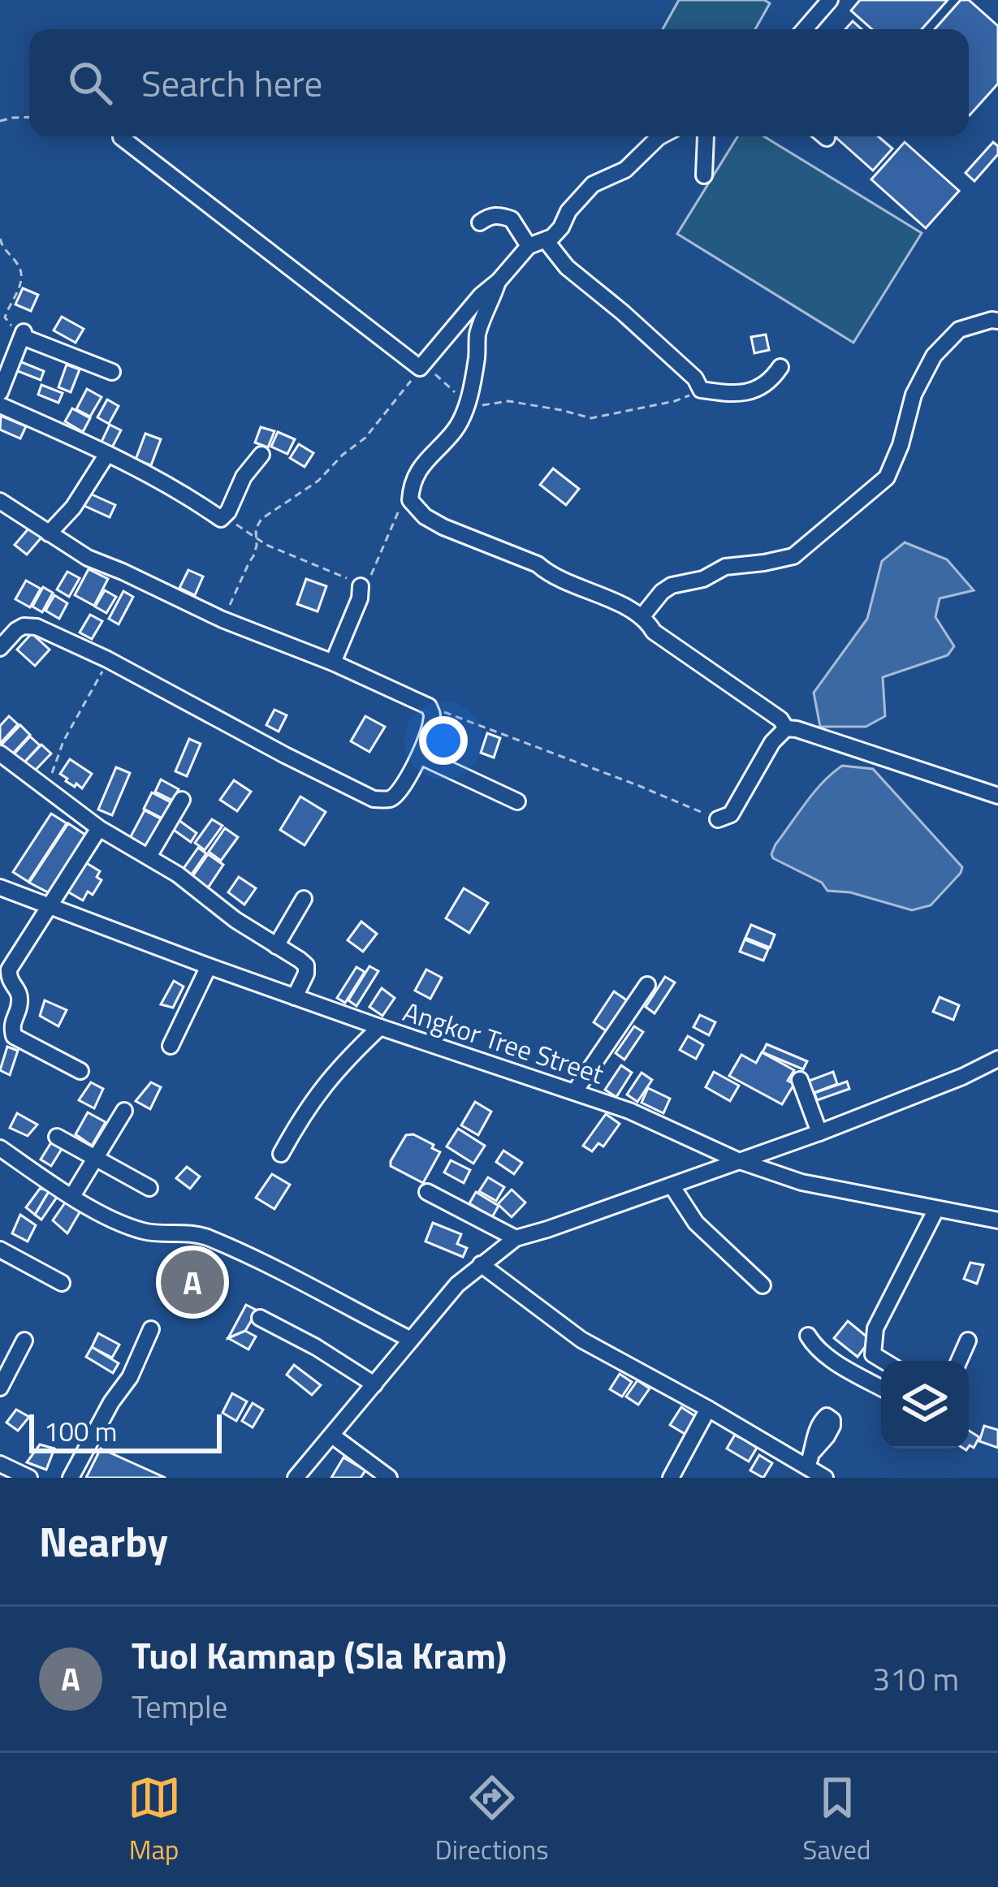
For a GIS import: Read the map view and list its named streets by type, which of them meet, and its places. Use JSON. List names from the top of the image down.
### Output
{
  "streets": {
    "street": ["Angkor Tree Street"]
  },
  "scale_bar": "100 m",
  "page": {
    "search": "Search here",
    "pins": "A",
    "scale": "100 m",
    "heading": "Nearby",
    "list": [
      {
        "mark": "A",
        "name": "Tuol Kamnap (Sla Kram)",
        "note": "Temple",
        "value": "310 m"
      }
    ],
    "nav": ["Map", "Directions", "Saved"]
  }
}
